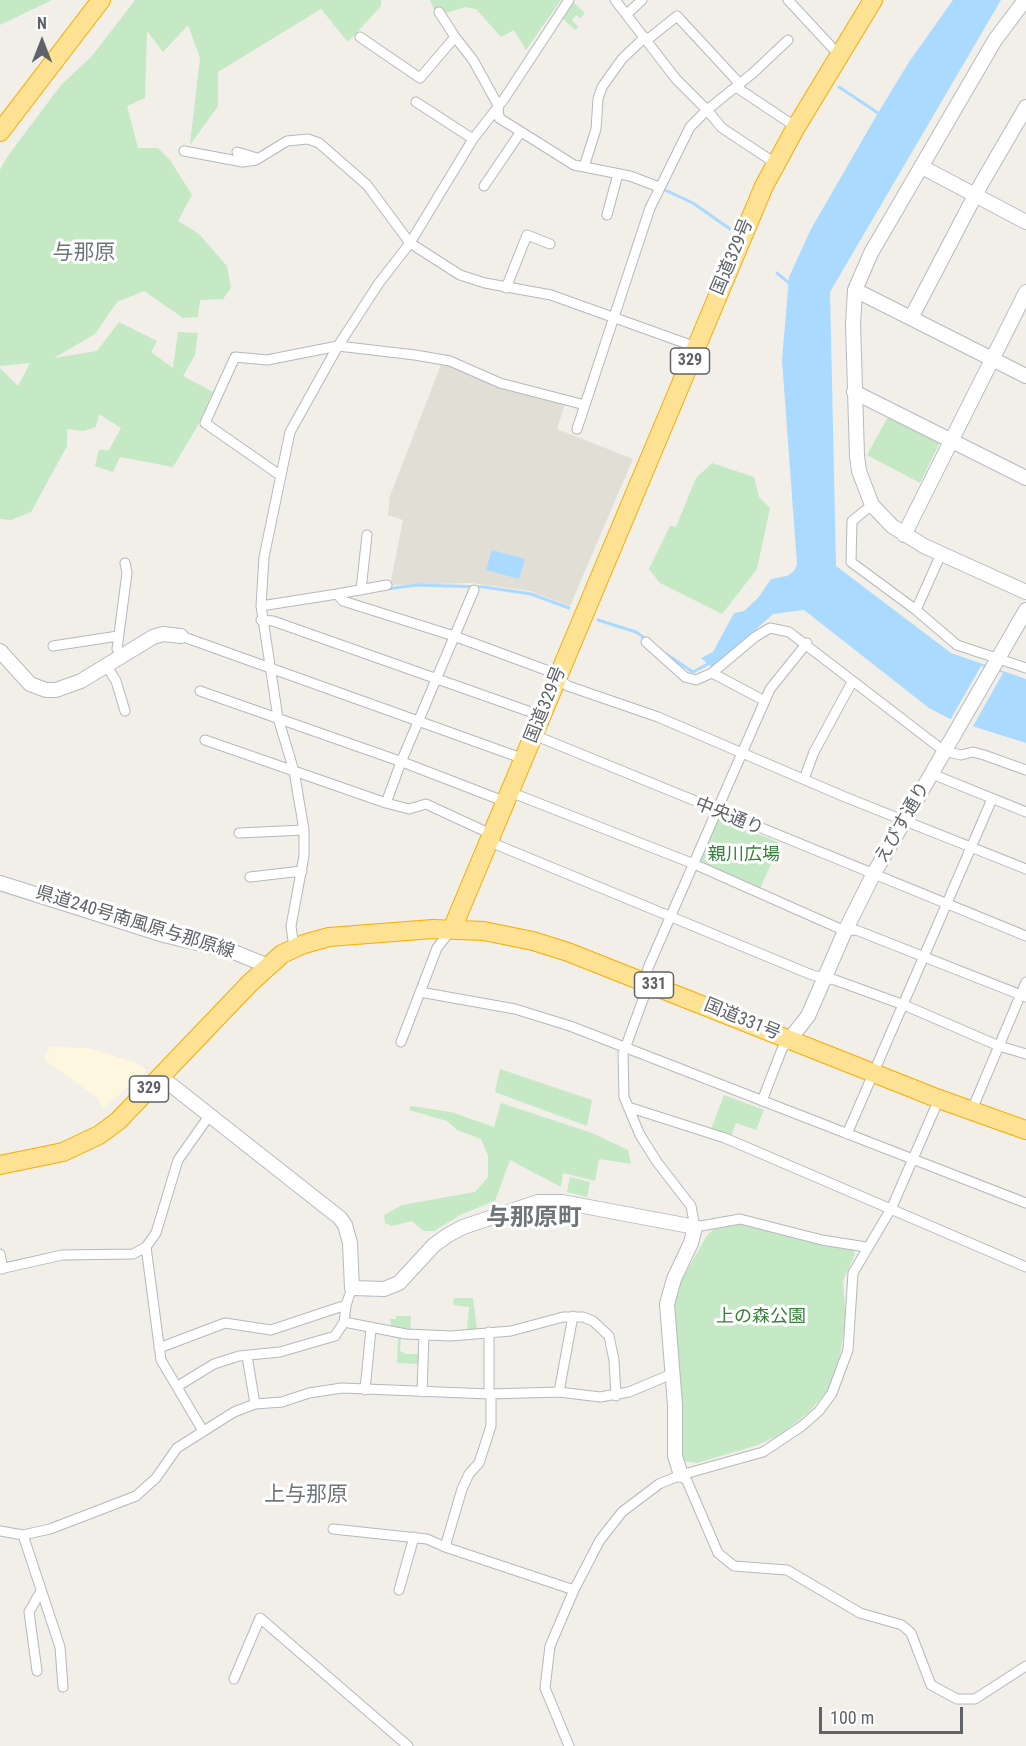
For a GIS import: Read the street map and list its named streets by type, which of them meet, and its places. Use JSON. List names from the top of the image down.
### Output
{
  "streets": {
    "highway": [
      "国道329号",
      "329",
      "331",
      "国道331号"
    ],
    "street": ["中央通り", "えびす通り", "県道240号南風原与那原線"]
  },
  "crossings": [
    ["国道329号", "329"],
    ["国道329号", "中央通り"],
    ["国道329号", "国道331号"],
    ["329", "県道240号南風原与那原線"],
    ["329", "国道331号"],
    ["中央通り", "えびす通り"],
    ["えびす通り", "国道331号"]
  ],
  "districts": ["与那原", "与那原町", "上与那原"],
  "parks": ["親川広場", "上の森公園"],
  "scale_bar": "100 m",
  "north": "top"
}
